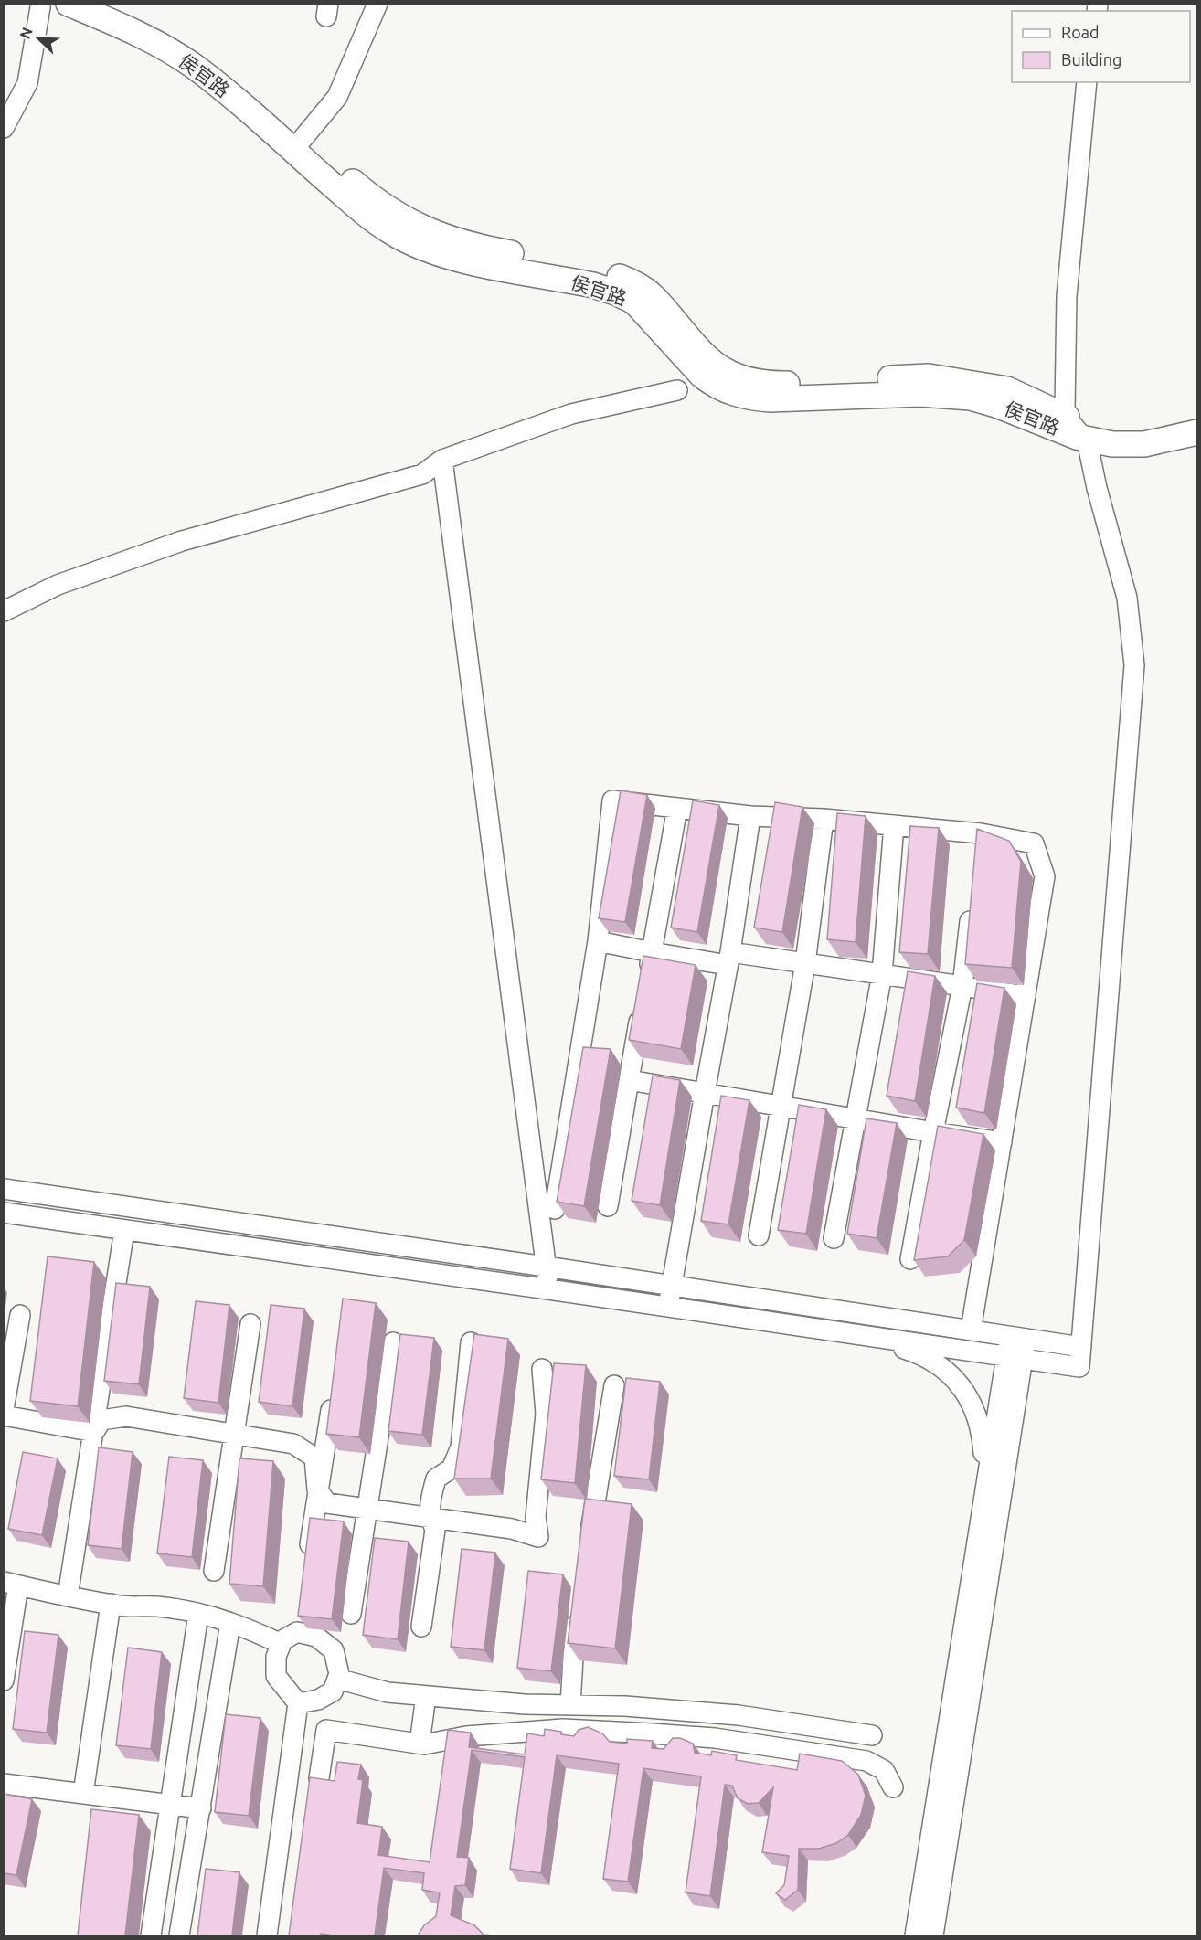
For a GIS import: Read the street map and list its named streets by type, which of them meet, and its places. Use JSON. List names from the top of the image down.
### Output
{
  "streets": {
    "main road": ["侯官路"]
  },
  "legend": ["Road", "Building"],
  "north": "top left"
}
